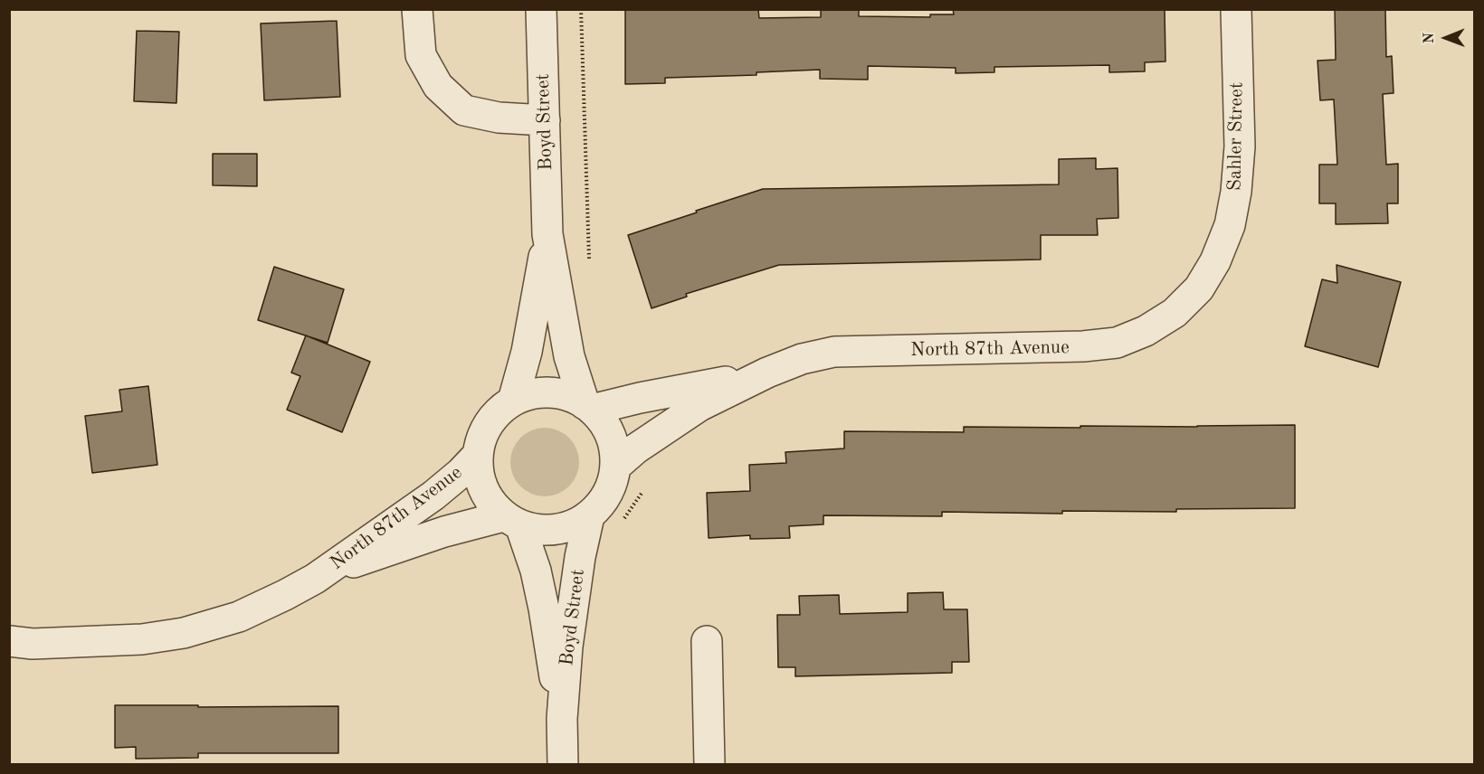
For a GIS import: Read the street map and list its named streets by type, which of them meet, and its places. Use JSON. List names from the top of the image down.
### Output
{
  "streets": {
    "street": ["Boyd Street", "Sahler Street", "North 87th Avenue"]
  },
  "crossings": [
    ["Boyd Street", "North 87th Avenue"],
    ["Sahler Street", "North 87th Avenue"]
  ],
  "north": "left"
}
